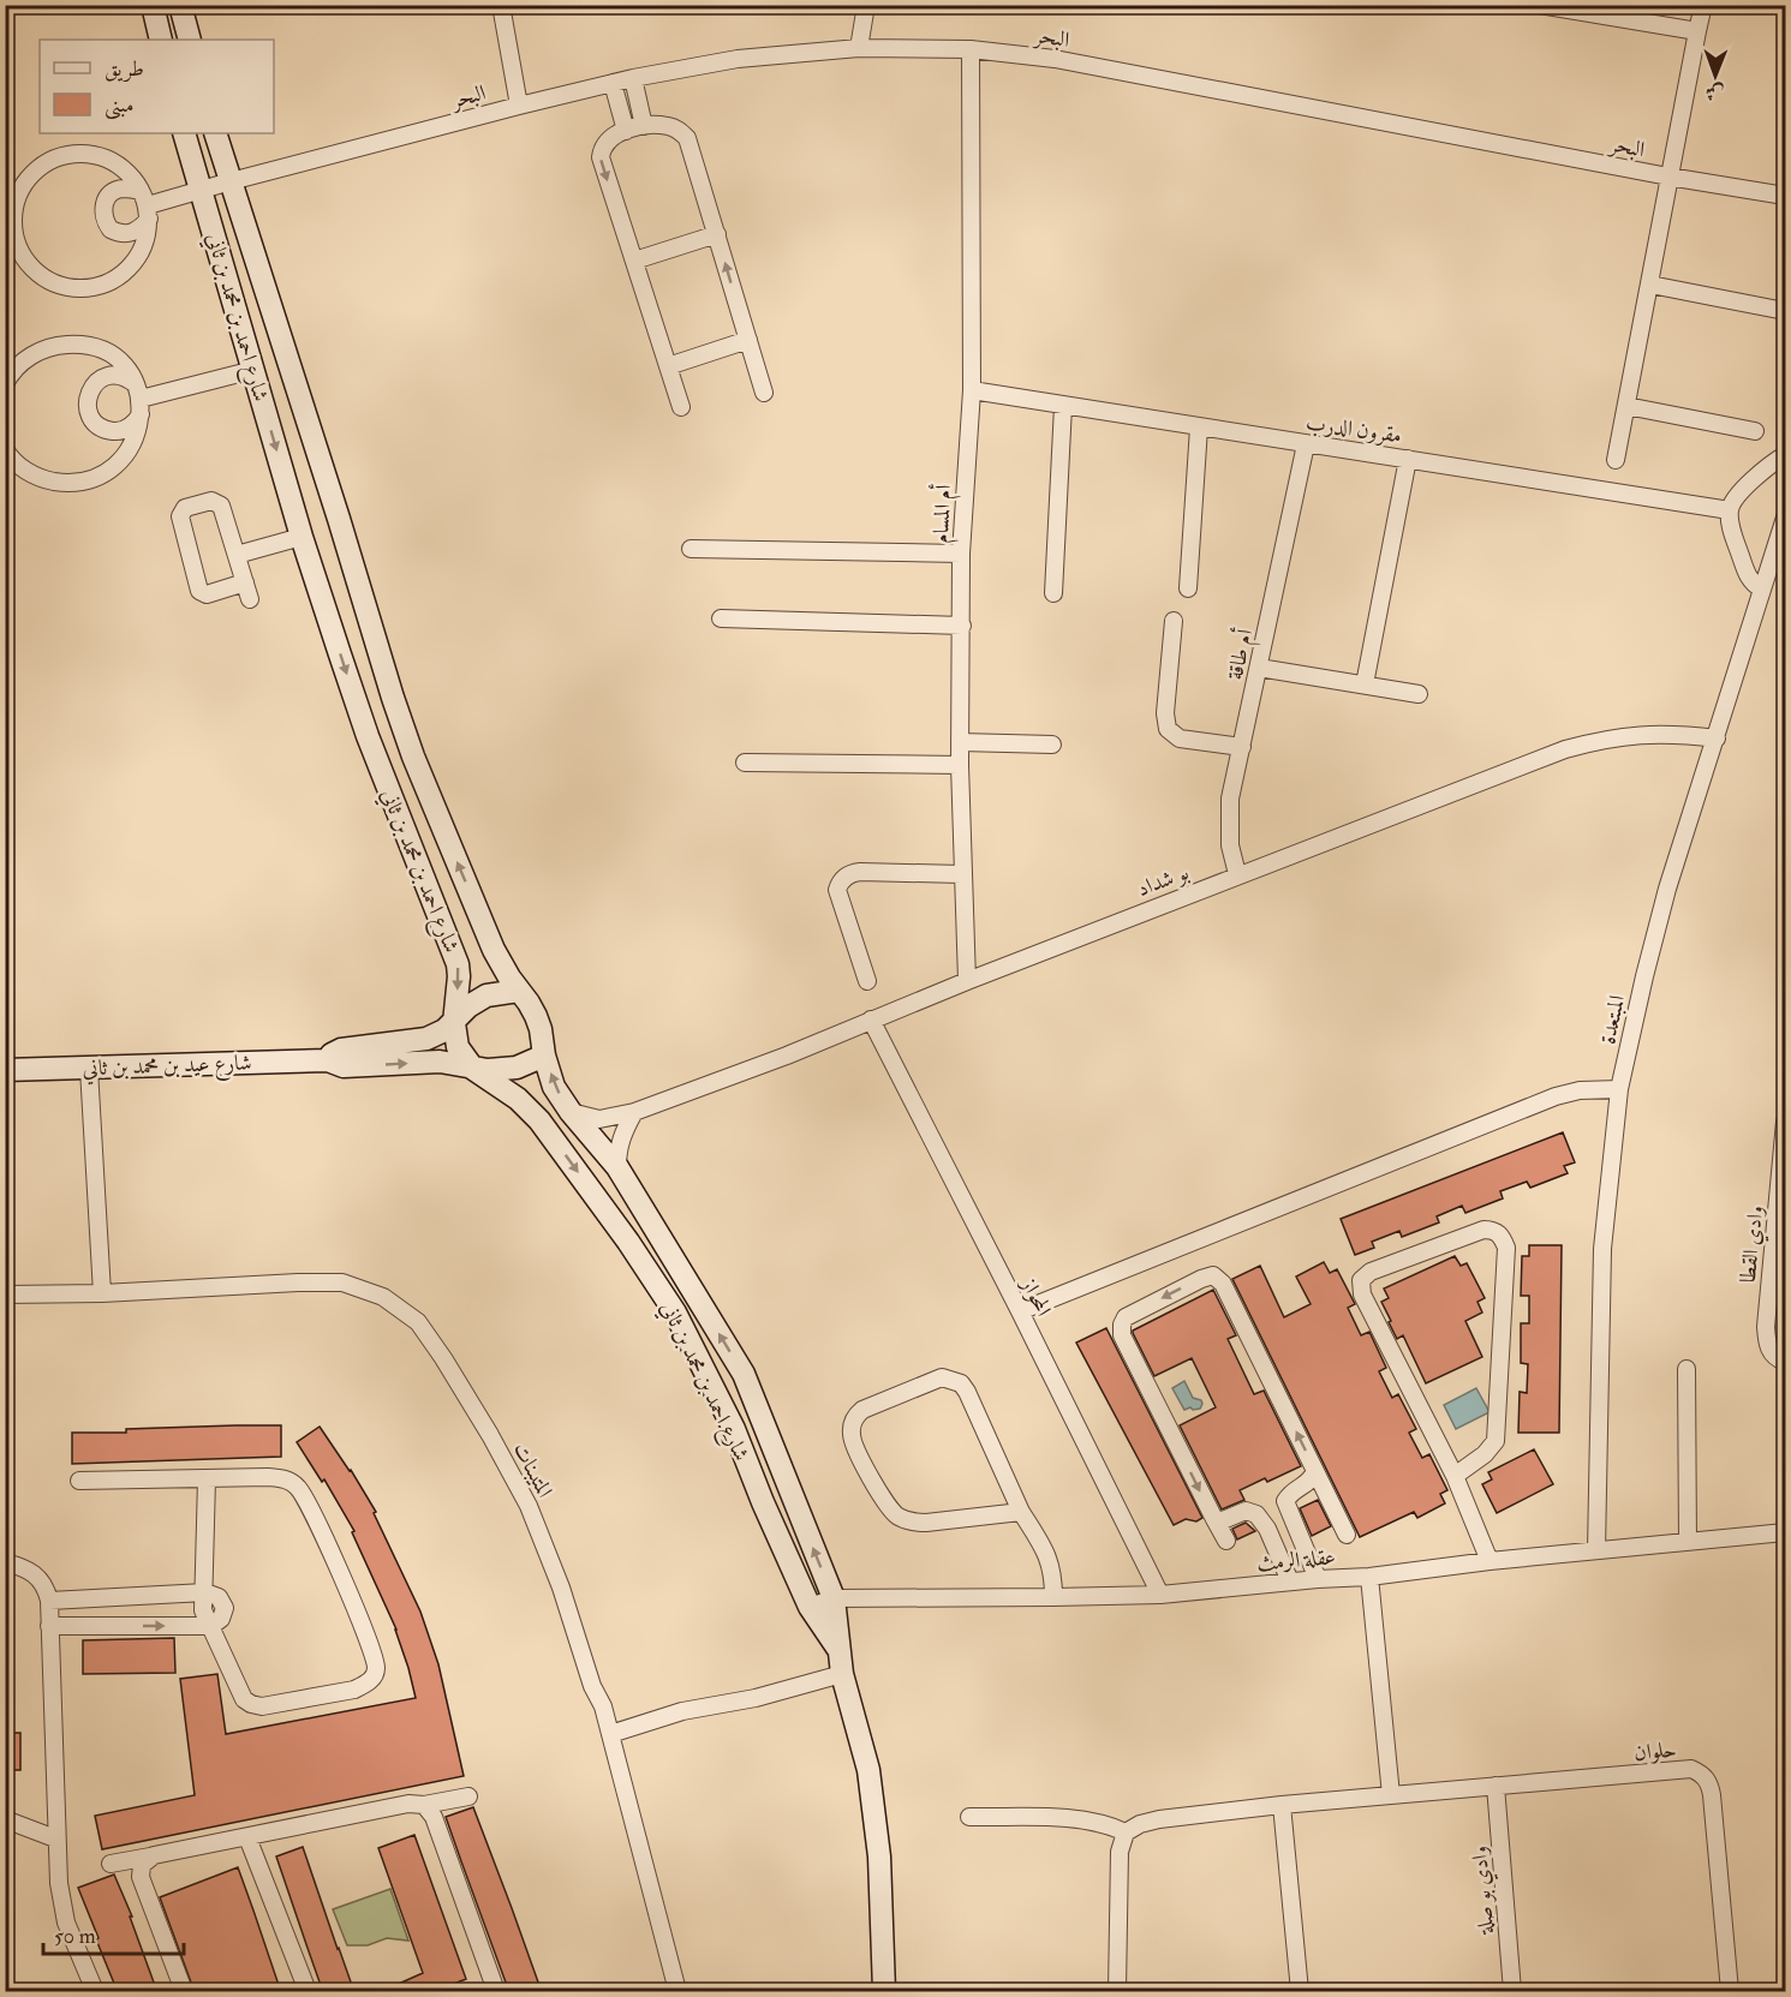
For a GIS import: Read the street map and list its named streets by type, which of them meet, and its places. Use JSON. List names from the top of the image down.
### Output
{
  "streets": {
    "street": [
      "البحر",
      "شارع احمد بن محمد بن ثاني",
      "مقرون الدرب",
      "أم المسام",
      "أم طاقة",
      "بو شداد",
      "المبتعدة",
      "شارع عيد بن محمد بن ثاني",
      "وادي القطا",
      "المحواز",
      "المتيبنات",
      "عقلة الرمث",
      "حلوان",
      "وادي بو صلة"
    ]
  },
  "crossings": [
    ["البحر", "شارع احمد بن محمد بن ثاني"],
    ["البحر", "أم المسام"],
    ["شارع احمد بن محمد بن ثاني", "بو شداد"],
    ["شارع احمد بن محمد بن ثاني", "شارع عيد بن محمد بن ثاني"],
    ["شارع احمد بن محمد بن ثاني", "عقلة الرمث"],
    ["مقرون الدرب", "أم المسام"],
    ["مقرون الدرب", "أم طاقة"],
    ["أم المسام", "بو شداد"],
    ["أم طاقة", "بو شداد"],
    ["بو شداد", "المبتعدة"],
    ["بو شداد", "المحواز"],
    ["المبتعدة", "عقلة الرمث"],
    ["المحواز", "عقلة الرمث"],
    ["حلوان", "وادي بو صلة"]
  ],
  "legend": ["طريق", "مبنى"],
  "scale_bar": "50 m",
  "north": "bottom"
}
